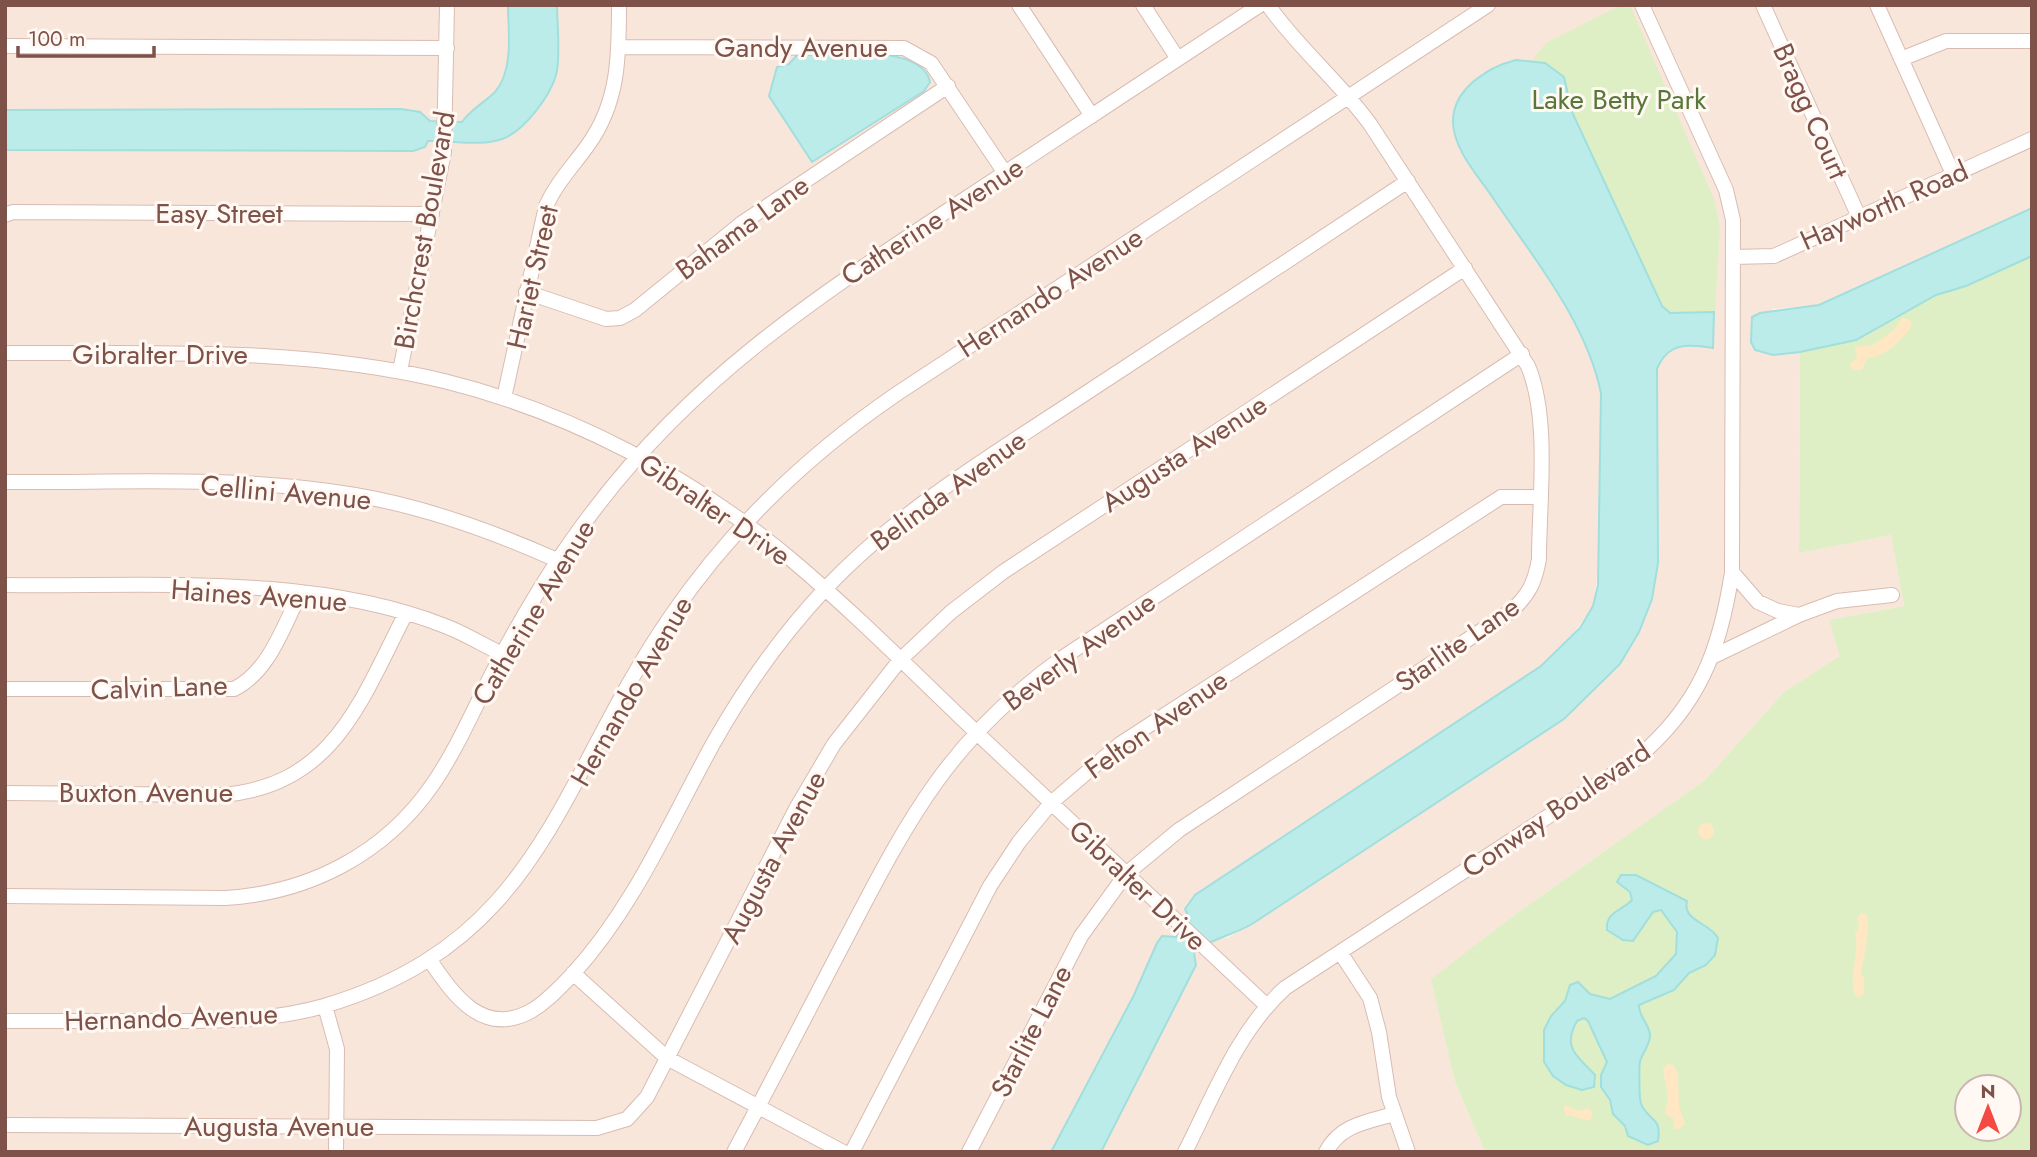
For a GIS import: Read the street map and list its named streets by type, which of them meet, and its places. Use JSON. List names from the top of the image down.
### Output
{
  "streets": {
    "street": [
      "Gandy Avenue",
      "Bragg Court",
      "Hayworth Road",
      "Easy Street",
      "Catherine Avenue",
      "Bahama Lane",
      "Birchcrest Boulevard",
      "Hariet Street",
      "Hernando Avenue",
      "Gibralter Drive",
      "Augusta Avenue",
      "Belinda Avenue",
      "Cellini Avenue",
      "Haines Avenue",
      "Starlite Lane",
      "Beverly Avenue",
      "Calvin Lane",
      "Felton Avenue",
      "Buxton Avenue",
      "Conway Boulevard"
    ]
  },
  "crossings": [
    ["Gandy Avenue", "Catherine Avenue"],
    ["Gandy Avenue", "Bahama Lane"],
    ["Gandy Avenue", "Hariet Street"],
    ["Bragg Court", "Hayworth Road"],
    ["Hayworth Road", "Conway Boulevard"],
    ["Easy Street", "Birchcrest Boulevard"],
    ["Catherine Avenue", "Gibralter Drive"],
    ["Catherine Avenue", "Cellini Avenue"],
    ["Catherine Avenue", "Haines Avenue"],
    ["Bahama Lane", "Hariet Street"],
    ["Birchcrest Boulevard", "Gibralter Drive"],
    ["Hariet Street", "Gibralter Drive"],
    ["Hernando Avenue", "Gibralter Drive"],
    ["Hernando Avenue", "Belinda Avenue"],
    ["Hernando Avenue", "Starlite Lane"],
    ["Gibralter Drive", "Augusta Avenue"],
    ["Gibralter Drive", "Belinda Avenue"],
    ["Gibralter Drive", "Starlite Lane"],
    ["Gibralter Drive", "Beverly Avenue"],
    ["Gibralter Drive", "Felton Avenue"],
    ["Gibralter Drive", "Conway Boulevard"],
    ["Augusta Avenue", "Starlite Lane"],
    ["Belinda Avenue", "Starlite Lane"],
    ["Haines Avenue", "Calvin Lane"],
    ["Haines Avenue", "Buxton Avenue"],
    ["Starlite Lane", "Beverly Avenue"],
    ["Starlite Lane", "Felton Avenue"]
  ],
  "parks": ["Lake Betty Park"],
  "scale_bar": "100 m",
  "north": "top"
}
